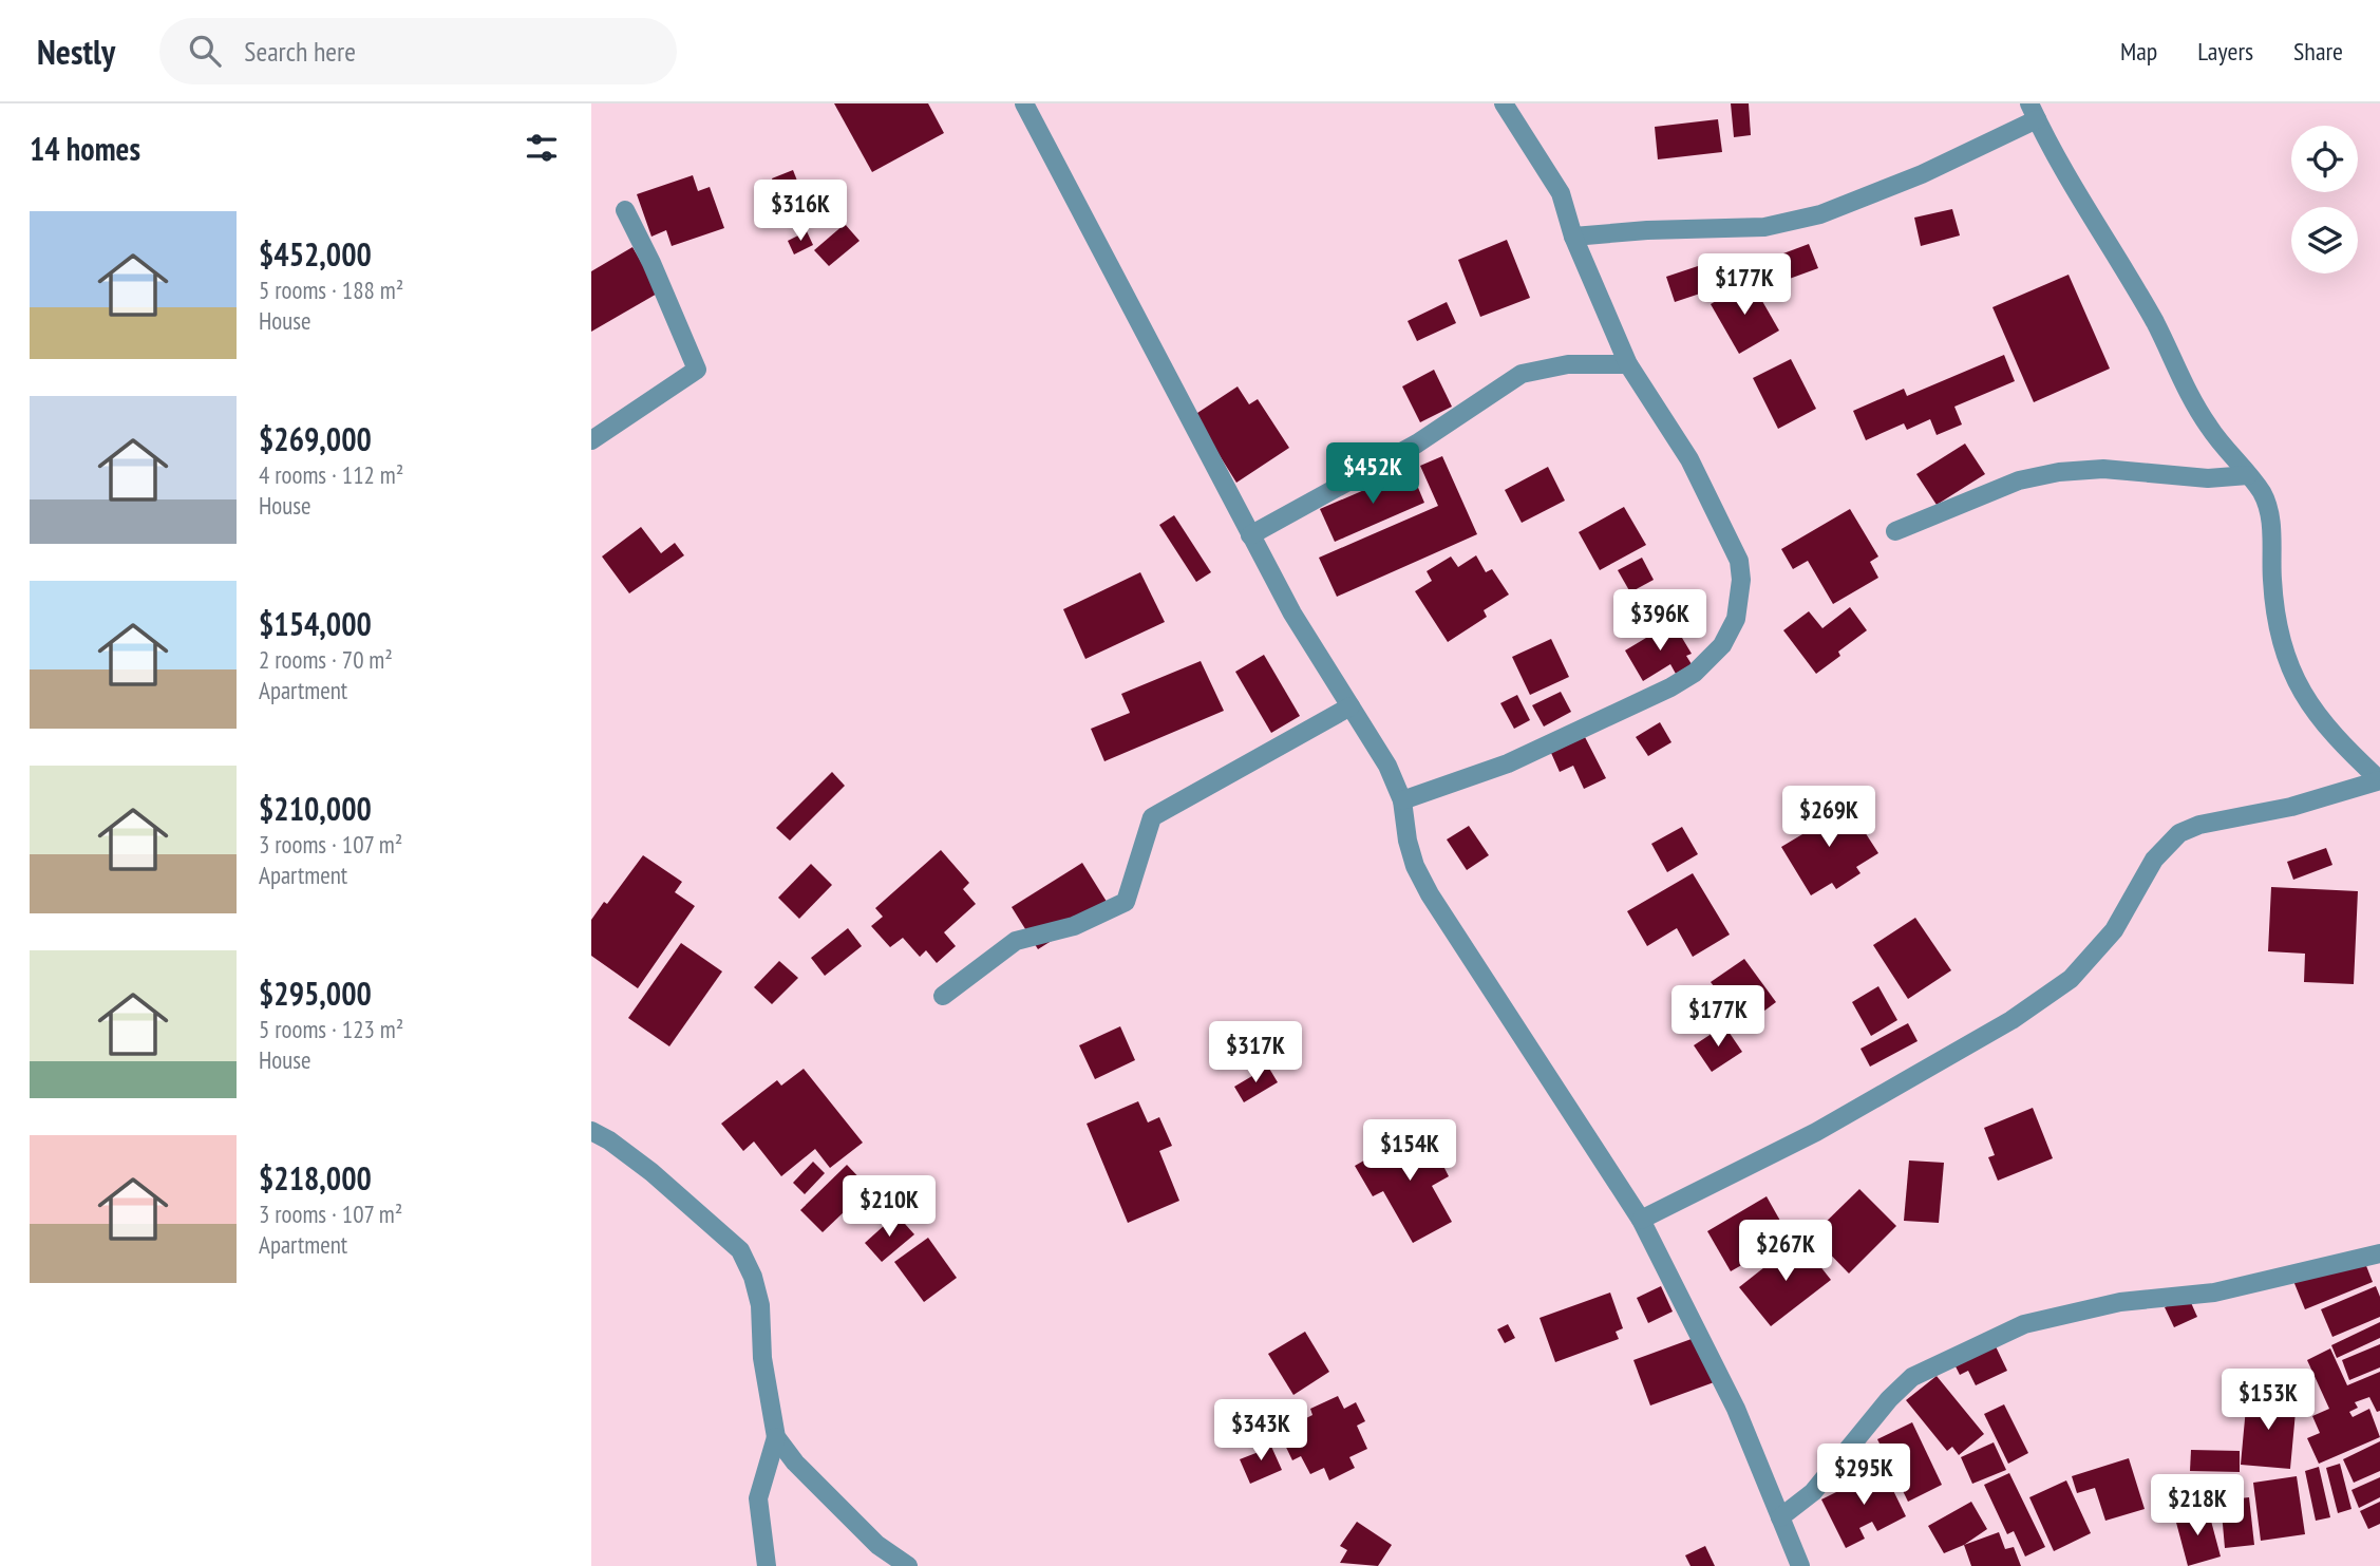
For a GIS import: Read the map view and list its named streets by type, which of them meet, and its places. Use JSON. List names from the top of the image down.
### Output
{
  "page": {
    "header": "Nestly",
    "search": "Search here",
    "nav": ["Map", "Layers", "Share"],
    "heading": "14 homes",
    "price": [
      "$316K",
      "$177K",
      "$452K",
      "$396K",
      "$269K",
      "$177K",
      "$317K",
      "$154K",
      "$210K",
      "$267K",
      "$153K",
      "$343K",
      "$295K",
      "$218K"
    ],
    "list": [
      {
        "name": "$452,000",
        "note": "5 rooms · 188 m² · House"
      },
      {
        "name": "$269,000",
        "note": "4 rooms · 112 m² · House"
      },
      {
        "name": "$154,000",
        "note": "2 rooms · 70 m² · Apartment"
      },
      {
        "name": "$210,000",
        "note": "3 rooms · 107 m² · Apartment"
      },
      {
        "name": "$295,000",
        "note": "5 rooms · 123 m² · House"
      },
      {
        "name": "$218,000",
        "note": "3 rooms · 107 m² · Apartment"
      }
    ]
  }
}
